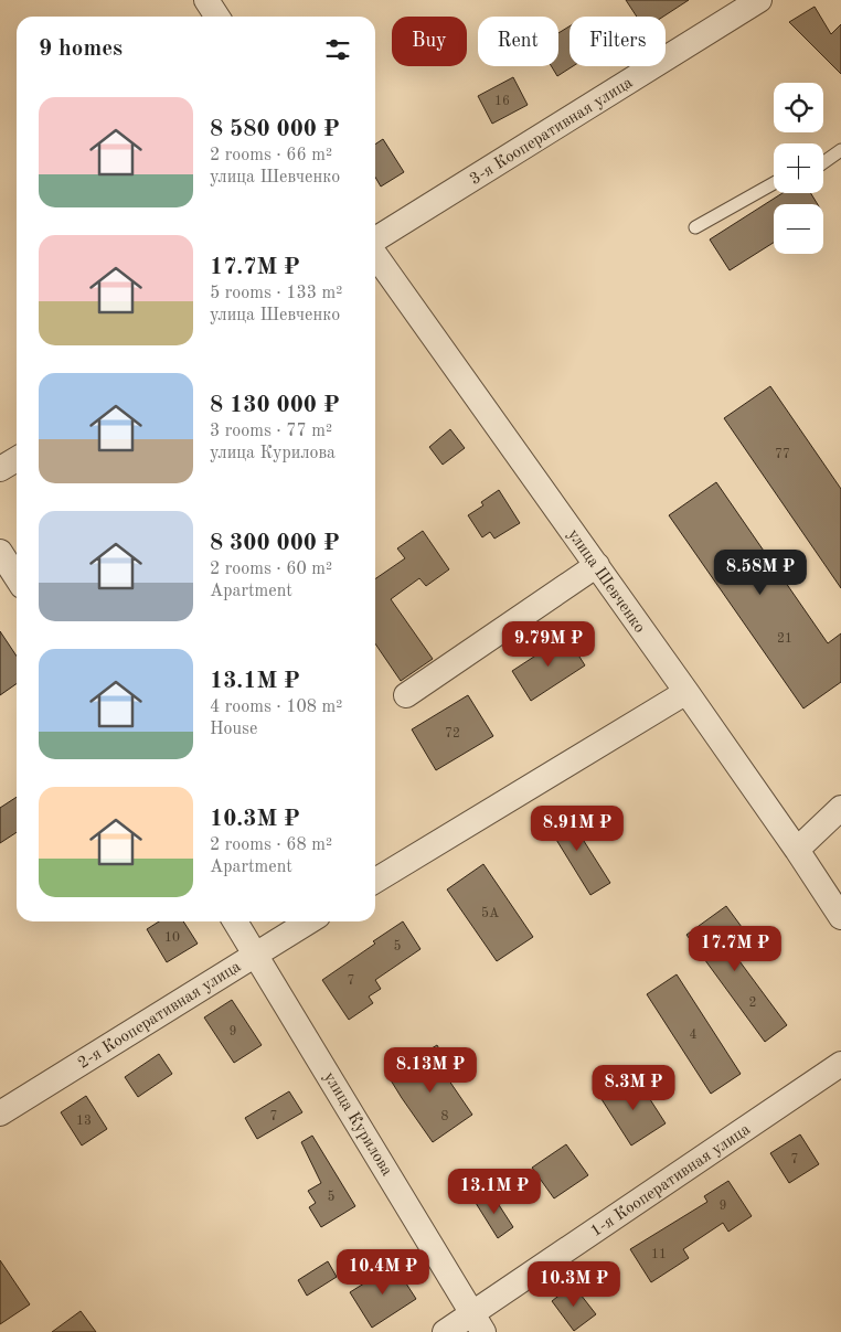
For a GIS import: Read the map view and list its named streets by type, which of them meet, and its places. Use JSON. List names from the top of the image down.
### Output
{
  "streets": {
    "street": [
      "3-я Кооперативная улица",
      "улица Шевченко",
      "2-я Кооперативная улица",
      "улица Курилова",
      "1-я Кооперативная улица"
    ]
  },
  "crossings": [
    ["2-я Кооперативная улица", "улица Курилова"],
    ["улица Курилова", "1-я Кооперативная улица"]
  ],
  "house_numbers": [
    "16",
    "77",
    "21",
    "72",
    "5А",
    "10",
    "5",
    "7",
    "2",
    "9",
    "4",
    "7",
    "8",
    "13",
    "7",
    "5",
    "9",
    "11"
  ],
  "page": {
    "chip": ["Buy", "Rent", "Filters"],
    "heading": "9 homes",
    "map_buttons": ["+", "−"],
    "list": [
      {
        "name": "8 580 000 ₽",
        "note": "2 rooms · 66 m² · улица Шевченко"
      },
      {
        "name": "17.7M ₽",
        "note": "5 rooms · 133 m² · улица Шевченко"
      },
      {
        "name": "8 130 000 ₽",
        "note": "3 rooms · 77 m² · улица Курилова"
      },
      {
        "name": "8 300 000 ₽",
        "note": "2 rooms · 60 m² · Apartment"
      },
      {
        "name": "13.1M ₽",
        "note": "4 rooms · 108 m² · House"
      },
      {
        "name": "10.3M ₽",
        "note": "2 rooms · 68 m² · Apartment"
      }
    ],
    "price": [
      "8.58M ₽",
      "9.79M ₽",
      "8.91M ₽",
      "17.7M ₽",
      "8.13M ₽",
      "8.3M ₽",
      "13.1M ₽",
      "10.4M ₽",
      "10.3M ₽"
    ]
  }
}
